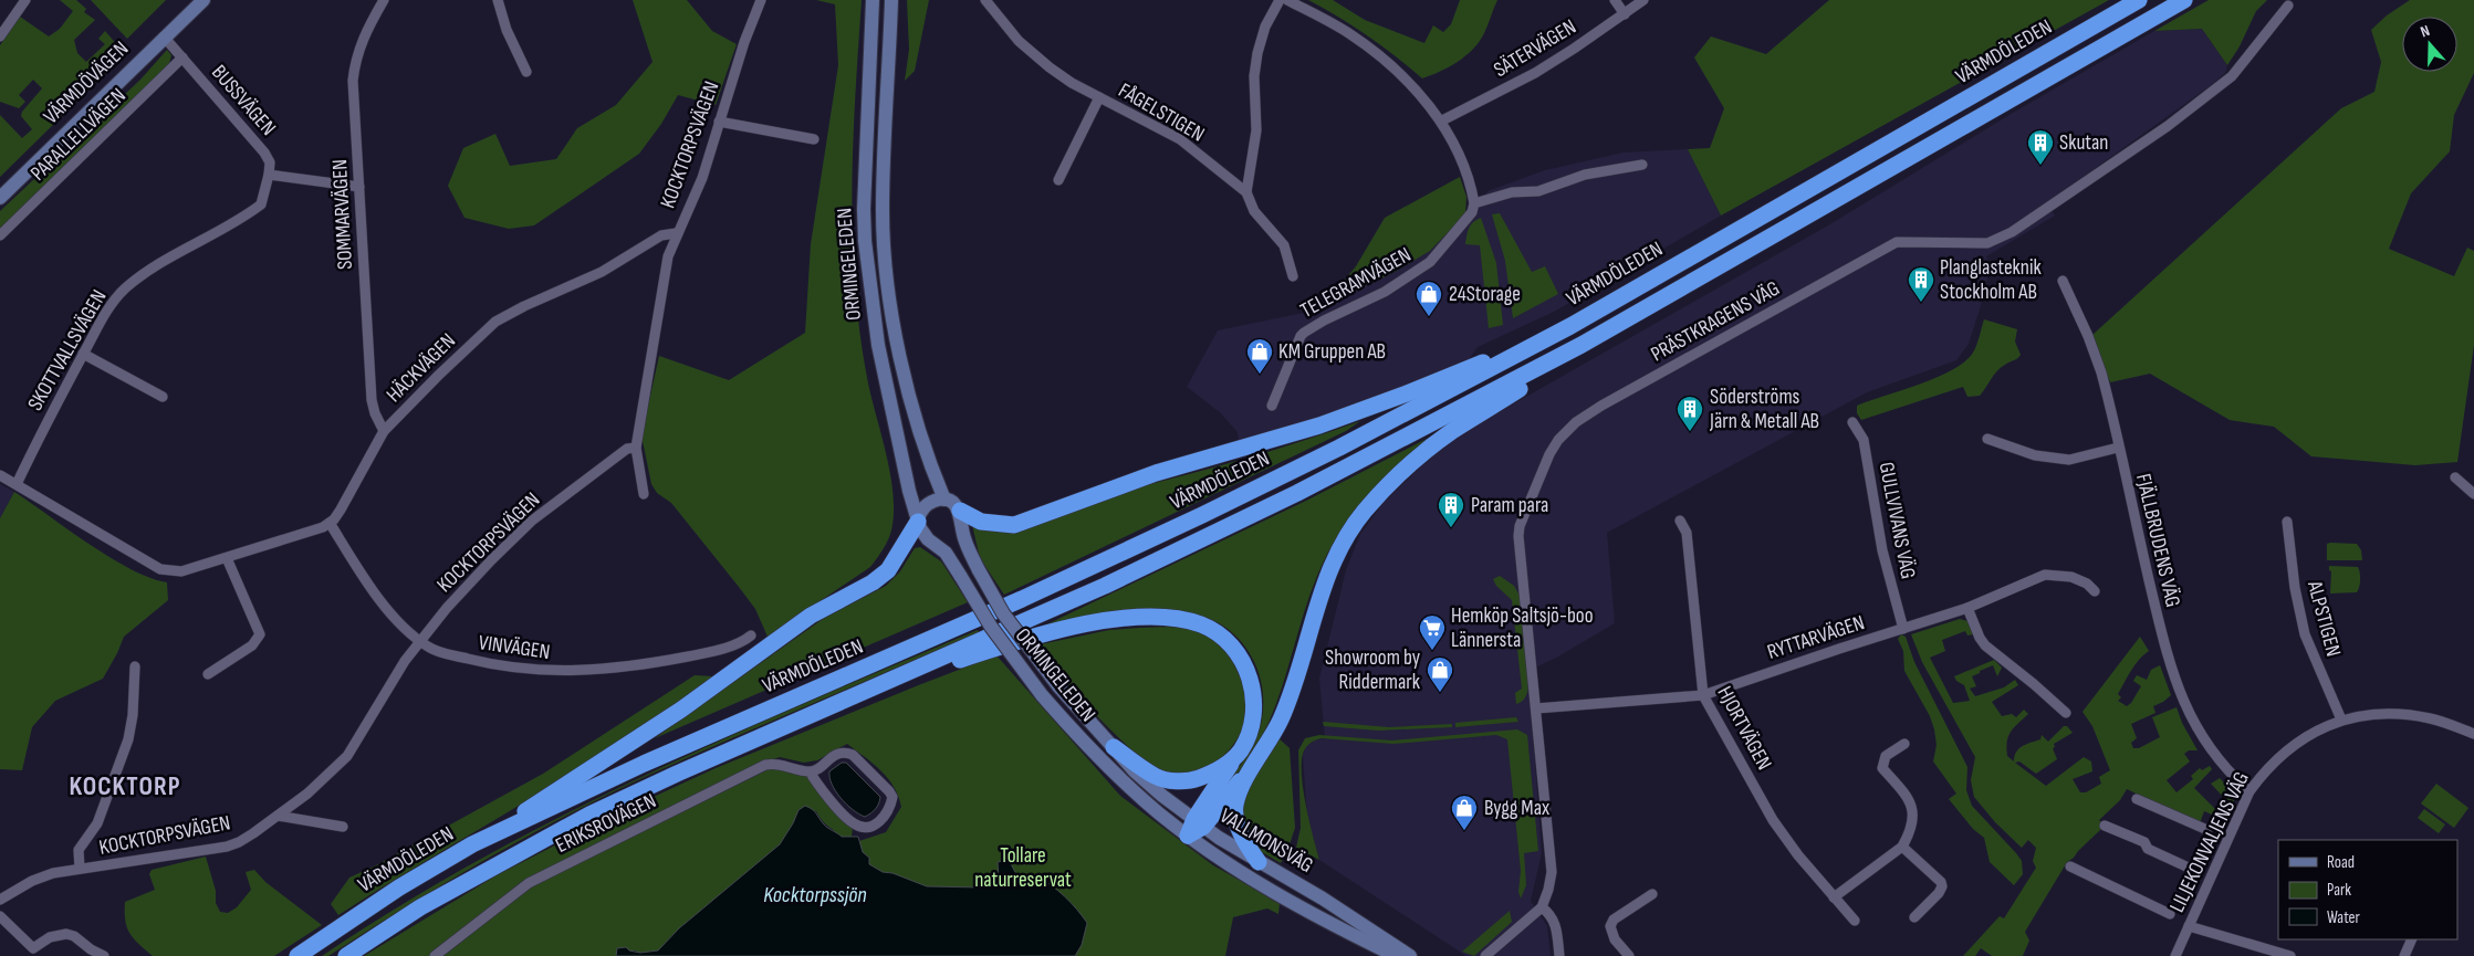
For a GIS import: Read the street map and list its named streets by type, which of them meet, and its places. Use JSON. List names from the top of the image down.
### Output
{
  "streets": {
    "highway": ["VÄRMDÖLEDEN"],
    "main road": ["VÄRMDÖVÄGEN", "ORMINGELEDEN", "VALLMONSVÄG"],
    "street": [
      "SÄTERVÄGEN",
      "BUSSVÄGEN",
      "FÅGELSTIGEN",
      "PARALLELLVÄGEN",
      "KOCKTORPSVÄGEN",
      "SOMMARVÄGEN",
      "TELEGRAMVÄGEN",
      "PRÄSTKRAGENS VÄG",
      "SKOTTVALLSVÄGEN",
      "HÄCKVÄGEN",
      "GULLVIVANS VÄG",
      "FJÄLLBRUDENS VÄG",
      "ALPSTIGEN",
      "RYTTARVÄGEN",
      "VINVÄGEN",
      "HJORTVÄGEN",
      "ERIKSROVÄGEN",
      "LILJEKONVALJENS VÄG"
    ]
  },
  "crossings": [
    ["VÄRMDÖVÄGEN", "BUSSVÄGEN"],
    ["BUSSVÄGEN", "PARALLELLVÄGEN"],
    ["BUSSVÄGEN", "SKOTTVALLSVÄGEN"],
    ["KOCKTORPSVÄGEN", "HÄCKVÄGEN"],
    ["KOCKTORPSVÄGEN", "VINVÄGEN"],
    ["SOMMARVÄGEN", "HÄCKVÄGEN"],
    ["ORMINGELEDEN", "VALLMONSVÄG"],
    ["PRÄSTKRAGENS VÄG", "RYTTARVÄGEN"],
    ["HÄCKVÄGEN", "VINVÄGEN"],
    ["GULLVIVANS VÄG", "RYTTARVÄGEN"],
    ["FJÄLLBRUDENS VÄG", "LILJEKONVALJENS VÄG"],
    ["ALPSTIGEN", "LILJEKONVALJENS VÄG"],
    ["RYTTARVÄGEN", "HJORTVÄGEN"]
  ],
  "districts": ["KOCKTORP"],
  "water": ["Kocktorpssjön"],
  "parks": ["Tollare naturreservat"],
  "places": {
    "building": [
      "Skutan",
      "Planglasteknik Stockholm AB",
      "Söderströms Järn & Metall AB",
      "Param para"
    ],
    "shop": [
      "24Storage",
      "KM Gruppen AB",
      "Showroom by Riddermark",
      "Bygg Max"
    ],
    "supermarket": ["Hemköp Saltsjö-boo Lännersta"]
  },
  "legend": ["Road", "Park", "Water"],
  "north": "top"
}
